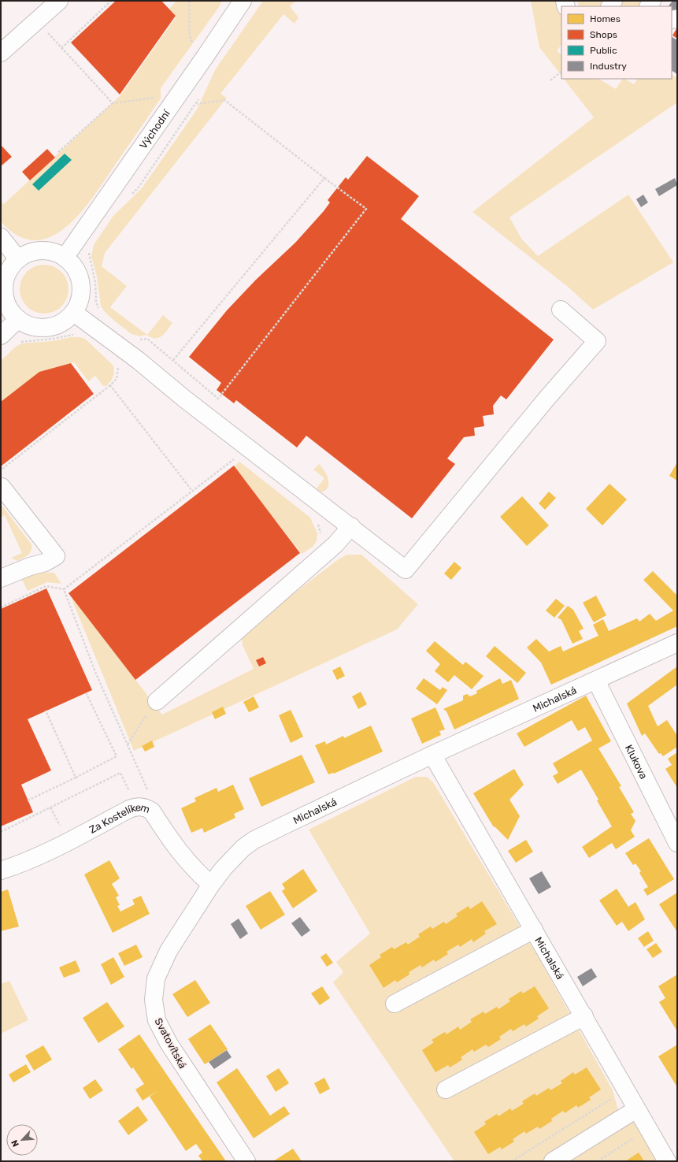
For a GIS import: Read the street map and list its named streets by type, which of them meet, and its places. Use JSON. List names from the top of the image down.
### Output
{
  "streets": {
    "street": [
      "Východní",
      "Michalská",
      "Klukova",
      "Za Kostelíkem",
      "Svatovítská"
    ]
  },
  "crossings": [
    ["Michalská", "Klukova"],
    ["Michalská", "Za Kostelíkem"],
    ["Michalská", "Svatovítská"],
    ["Za Kostelíkem", "Svatovítská"]
  ],
  "legend": [
    "Homes",
    "Shops",
    "Public",
    "Industry"
  ],
  "north": "bottom left"
}
